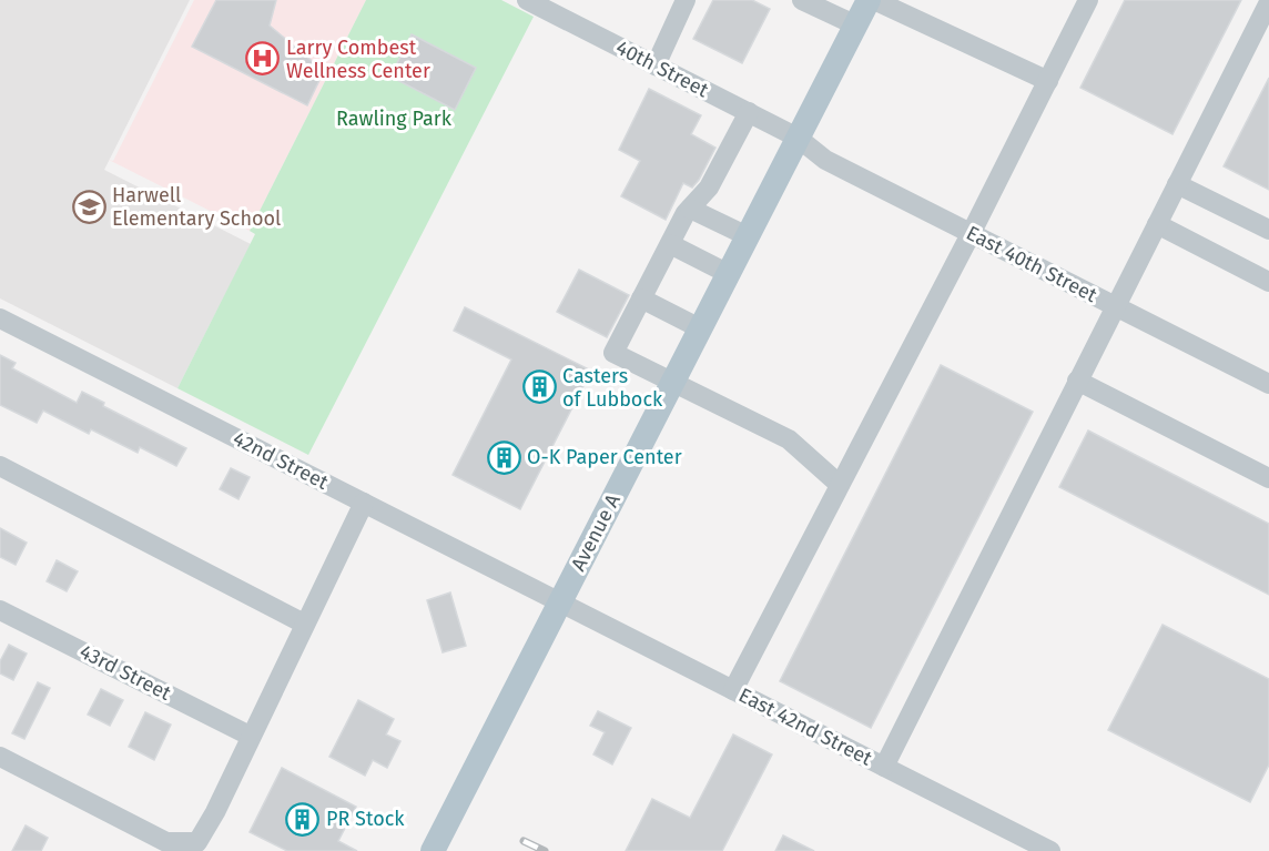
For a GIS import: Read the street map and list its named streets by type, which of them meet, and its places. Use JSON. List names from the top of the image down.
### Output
{
  "streets": {
    "main road": ["Avenue A"],
    "street": [
      "40th Street",
      "East 40th Street",
      "42nd Street",
      "43rd Street",
      "East 42nd Street"
    ]
  },
  "crossings": [
    ["40th Street", "East 40th Street"],
    ["40th Street", "Avenue A"],
    ["East 40th Street", "Avenue A"],
    ["42nd Street", "Avenue A"],
    ["42nd Street", "East 42nd Street"],
    ["Avenue A", "East 42nd Street"]
  ],
  "parks": ["Rawling Park"],
  "places": {
    "hospital": ["Larry Combest Wellness Center"],
    "school or university": ["Harwell Elementary School"],
    "building": ["Casters of Lubbock", "O-K Paper Center", "PR Stock"]
  }
}
